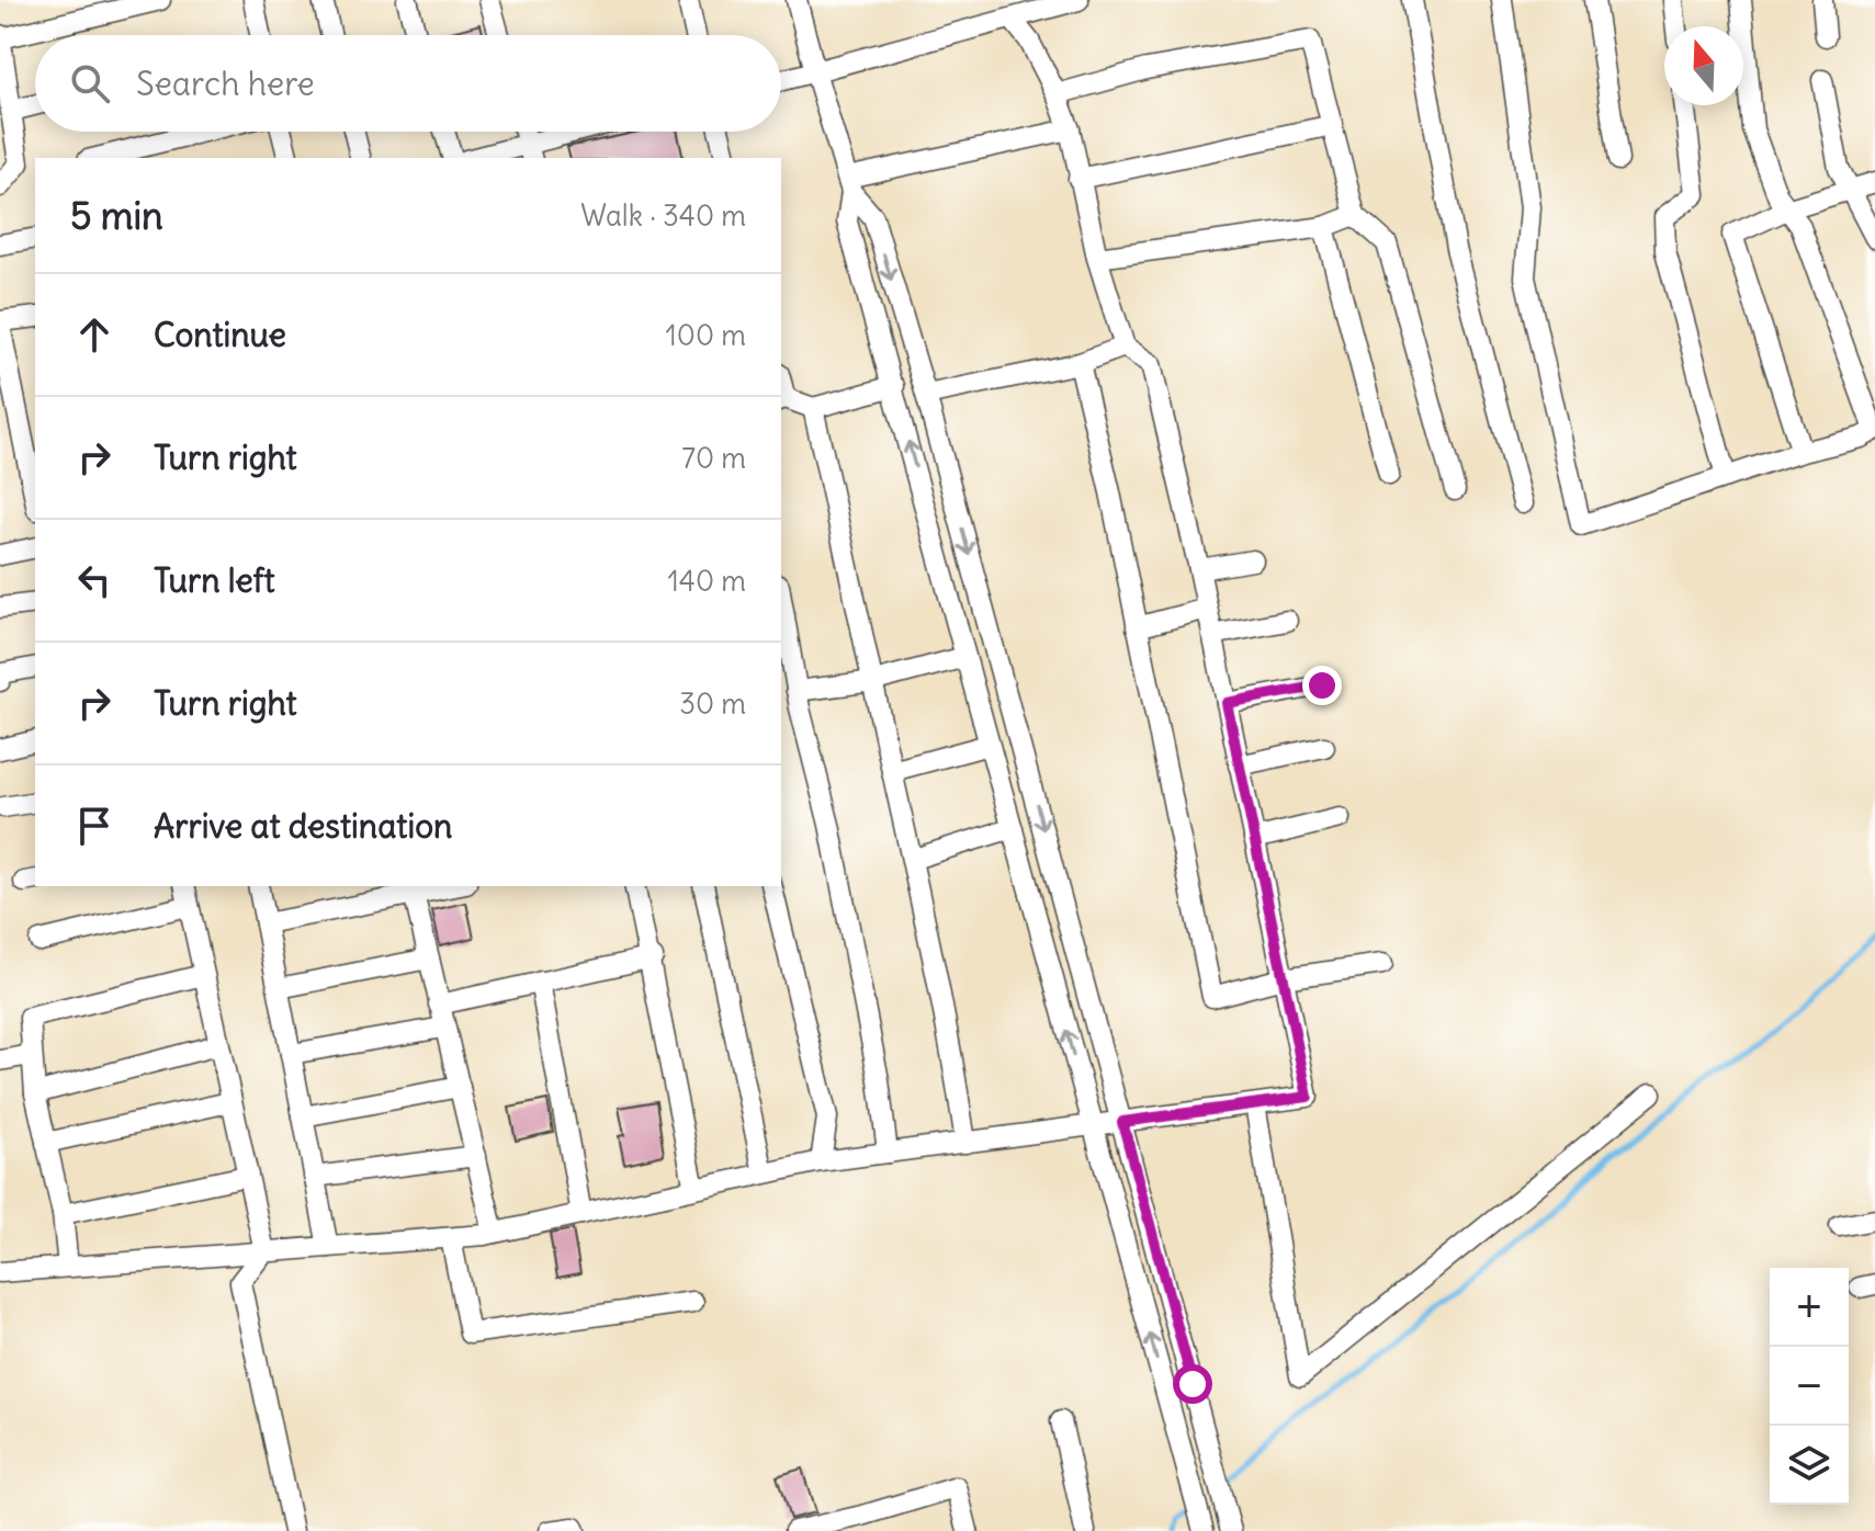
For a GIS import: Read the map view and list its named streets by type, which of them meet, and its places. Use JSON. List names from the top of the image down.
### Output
{
  "north": "top",
  "page": {
    "search": "Search here",
    "heading": ["5 min", "Walk · 340 m"],
    "list": [
      ["Continue", "100 m"],
      ["Turn right", "70 m"],
      ["Turn left", "140 m"],
      ["Turn right", "30 m"],
      "Arrive at destination"
    ],
    "map_buttons": ["+", "−"]
  }
}
